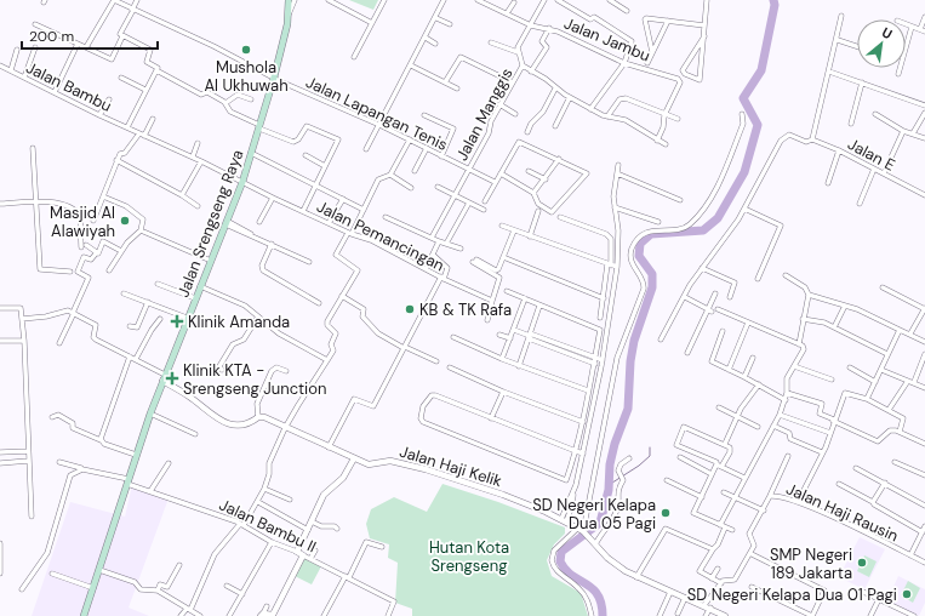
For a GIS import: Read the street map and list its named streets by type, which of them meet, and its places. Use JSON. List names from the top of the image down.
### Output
{
  "streets": {
    "main road": ["Jalan Srengseng Raya"],
    "street": [
      "Jalan Jambu",
      "Jalan Bambu",
      "Jalan Lapangan Tenis",
      "Jalan Manggis",
      "Jalan E",
      "Jalan Pemancingan",
      "Jalan Haji Kelik",
      "Jalan Haji Rausin",
      "Jalan Bambu II"
    ]
  },
  "crossings": [
    ["Jalan Jambu", "Jalan Manggis"],
    ["Jalan Bambu", "Jalan Pemancingan"],
    ["Jalan Lapangan Tenis", "Jalan Manggis"],
    ["Jalan Lapangan Tenis", "Jalan Srengseng Raya"],
    ["Jalan Srengseng Raya", "Jalan Pemancingan"],
    ["Jalan Srengseng Raya", "Jalan Bambu II"]
  ],
  "parks": ["Hutan Kota Srengseng"],
  "places": {
    "other": [
      "Mushola Al Ukhuwah",
      "Masjid Al Alawiyah",
      "KB & TK Rafa",
      "SD Negeri Kelapa Dua 05 Pagi",
      "SMP Negeri 189 Jakarta",
      "SD Negeri Kelapa Dua 01 Pagi"
    ],
    "health": ["Klinik Amanda", "Klinik KTA - Srengseng Junction"]
  },
  "scale_bar": "200 m",
  "north": "top right"
}
